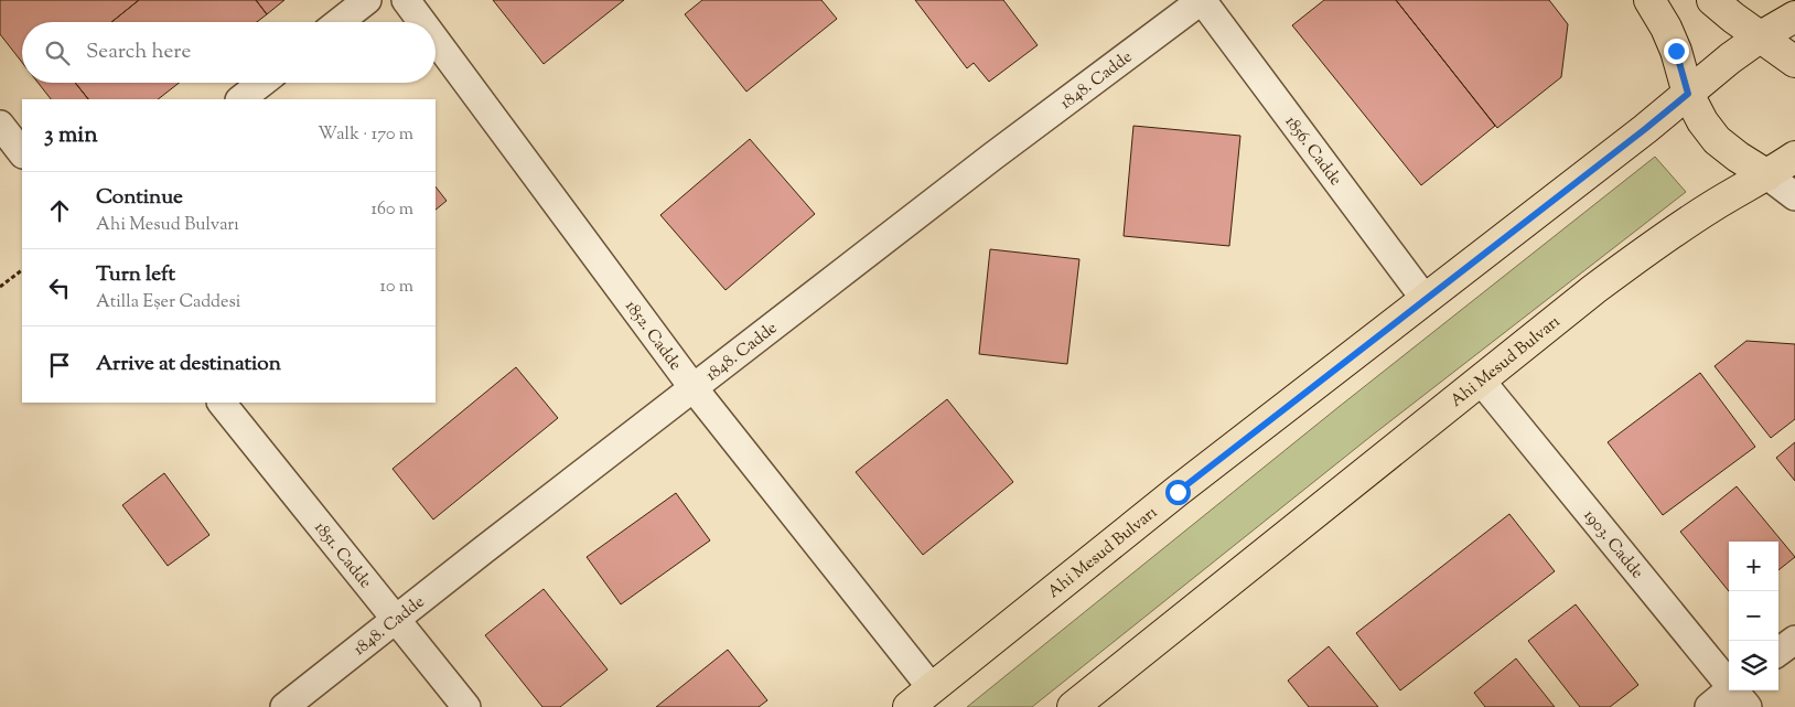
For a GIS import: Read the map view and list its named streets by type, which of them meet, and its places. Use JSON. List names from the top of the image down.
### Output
{
  "streets": {
    "main road": ["Ahi Mesud Bulvarı"],
    "street": [
      "1848. Cadde",
      "1856. Cadde",
      "1852. Cadde",
      "1903. Cadde",
      "1851. Cadde"
    ]
  },
  "crossings": [
    ["1848. Cadde", "1856. Cadde"],
    ["1848. Cadde", "1852. Cadde"],
    ["1848. Cadde", "1851. Cadde"],
    ["1856. Cadde", "Ahi Mesud Bulvarı"],
    ["1852. Cadde", "Ahi Mesud Bulvarı"],
    ["Ahi Mesud Bulvarı", "1903. Cadde"]
  ],
  "page": {
    "search": "Search here",
    "heading": ["3 min", "Walk · 170 m"],
    "list": [
      ["Continue", "Ahi Mesud Bulvarı", "160 m"],
      ["Turn left", "Atilla Eşer Caddesi", "10 m"],
      "Arrive at destination"
    ],
    "map_buttons": ["+", "−"]
  }
}
